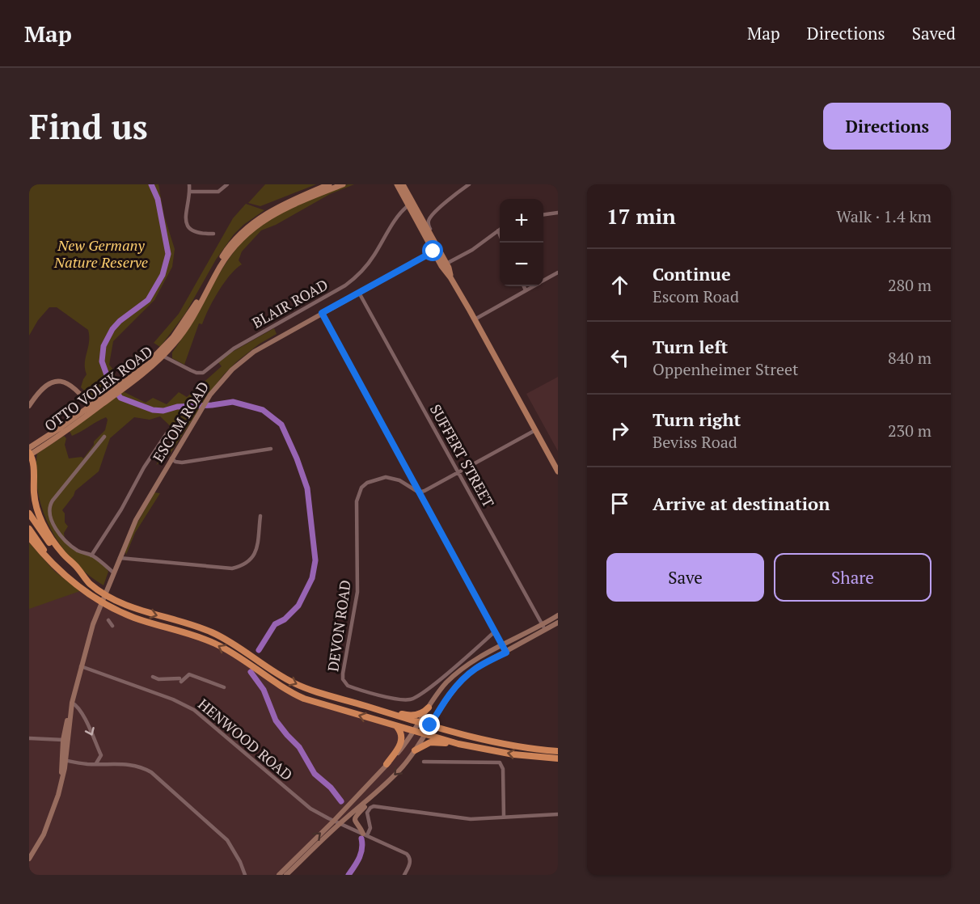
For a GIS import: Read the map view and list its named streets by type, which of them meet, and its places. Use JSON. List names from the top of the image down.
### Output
{
  "streets": {
    "main road": ["OTTO VOLEK ROAD"],
    "street": [
      "BLAIR ROAD",
      "ESCOM ROAD",
      "SUFFERT STREET",
      "DEVON ROAD",
      "HENWOOD ROAD"
    ]
  },
  "crossings": [
    ["BLAIR ROAD", "OTTO VOLEK ROAD"],
    ["ESCOM ROAD", "SUFFERT STREET"],
    ["ESCOM ROAD", "HENWOOD ROAD"]
  ],
  "parks": ["New Germany Nature Reserve"],
  "page": {
    "header": "Map",
    "nav": ["Map", "Directions", "Saved"],
    "buttons": [
      "Directions",
      ["Save", "Share"]
    ],
    "title": "Find us",
    "heading": ["17 min", "Walk · 1.4 km"],
    "map_buttons": ["+", "−"],
    "list": [
      ["Continue", "Escom Road", "280 m"],
      ["Turn left", "Oppenheimer Street", "840 m"],
      ["Turn right", "Beviss Road", "230 m"],
      "Arrive at destination"
    ]
  }
}
